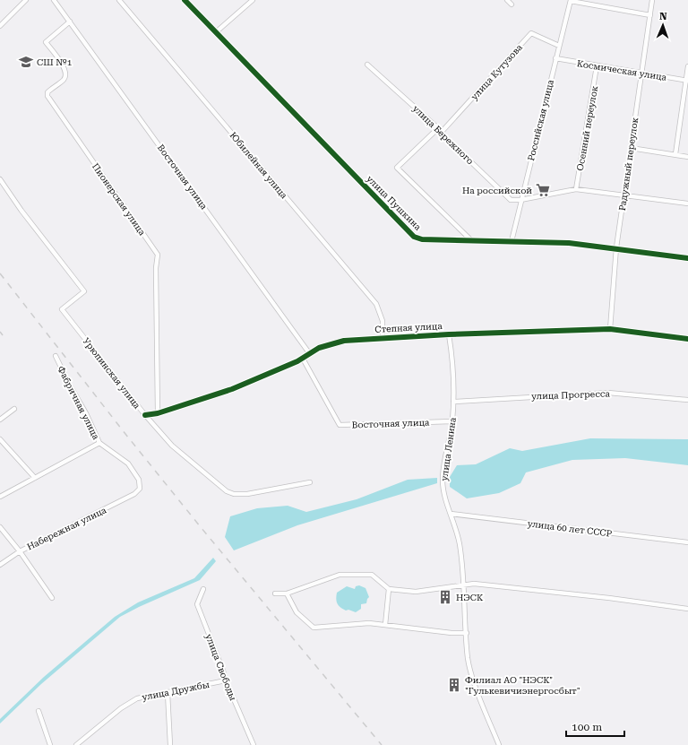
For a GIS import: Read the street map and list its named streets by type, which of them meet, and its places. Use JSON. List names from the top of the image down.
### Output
{
  "streets": {
    "street": [
      "Космическая улица",
      "улица Кутузова",
      "Российская улица",
      "Осенний переулок",
      "улица Бережного",
      "Радужный переулок",
      "Юбилейная улица",
      "Восточная улица",
      "Пионерская улица",
      "улица Пушкина",
      "Степная улица",
      "Урюпинская улица",
      "улица Прогресса",
      "Фабричная улица",
      "улица Ленина",
      "Набережная улица",
      "улица 60 лет СССР",
      "улица Свободы",
      "улица Дружбы"
    ]
  },
  "crossings": [
    ["Космическая улица", "Российская улица"],
    ["Космическая улица", "Осенний переулок"],
    ["Космическая улица", "Радужный переулок"],
    ["улица Кутузова", "Российская улица"],
    ["улица Кутузова", "улица Бережного"],
    ["Российская улица", "улица Бережного"],
    ["Российская улица", "улица Пушкина"],
    ["Радужный переулок", "улица Пушкина"],
    ["Радужный переулок", "Степная улица"],
    ["Юбилейная улица", "Степная улица"],
    ["Восточная улица", "Пионерская улица"],
    ["Восточная улица", "Степная улица"],
    ["Восточная улица", "улица Ленина"],
    ["Пионерская улица", "Степная улица"],
    ["Степная улица", "Урюпинская улица"],
    ["Степная улица", "улица Ленина"],
    ["улица Прогресса", "улица Ленина"],
    ["Фабричная улица", "Набережная улица"],
    ["улица Ленина", "улица 60 лет СССР"],
    ["улица Свободы", "улица Дружбы"]
  ],
  "places": {
    "school or university": ["СШ №1"],
    "supermarket": ["На российской"],
    "building": ["НЭСК", "Филиал АО \"НЭСК\" \"Гулькевичиэнергосбыт\""]
  },
  "scale_bar": "100 m",
  "north": "top"
}
